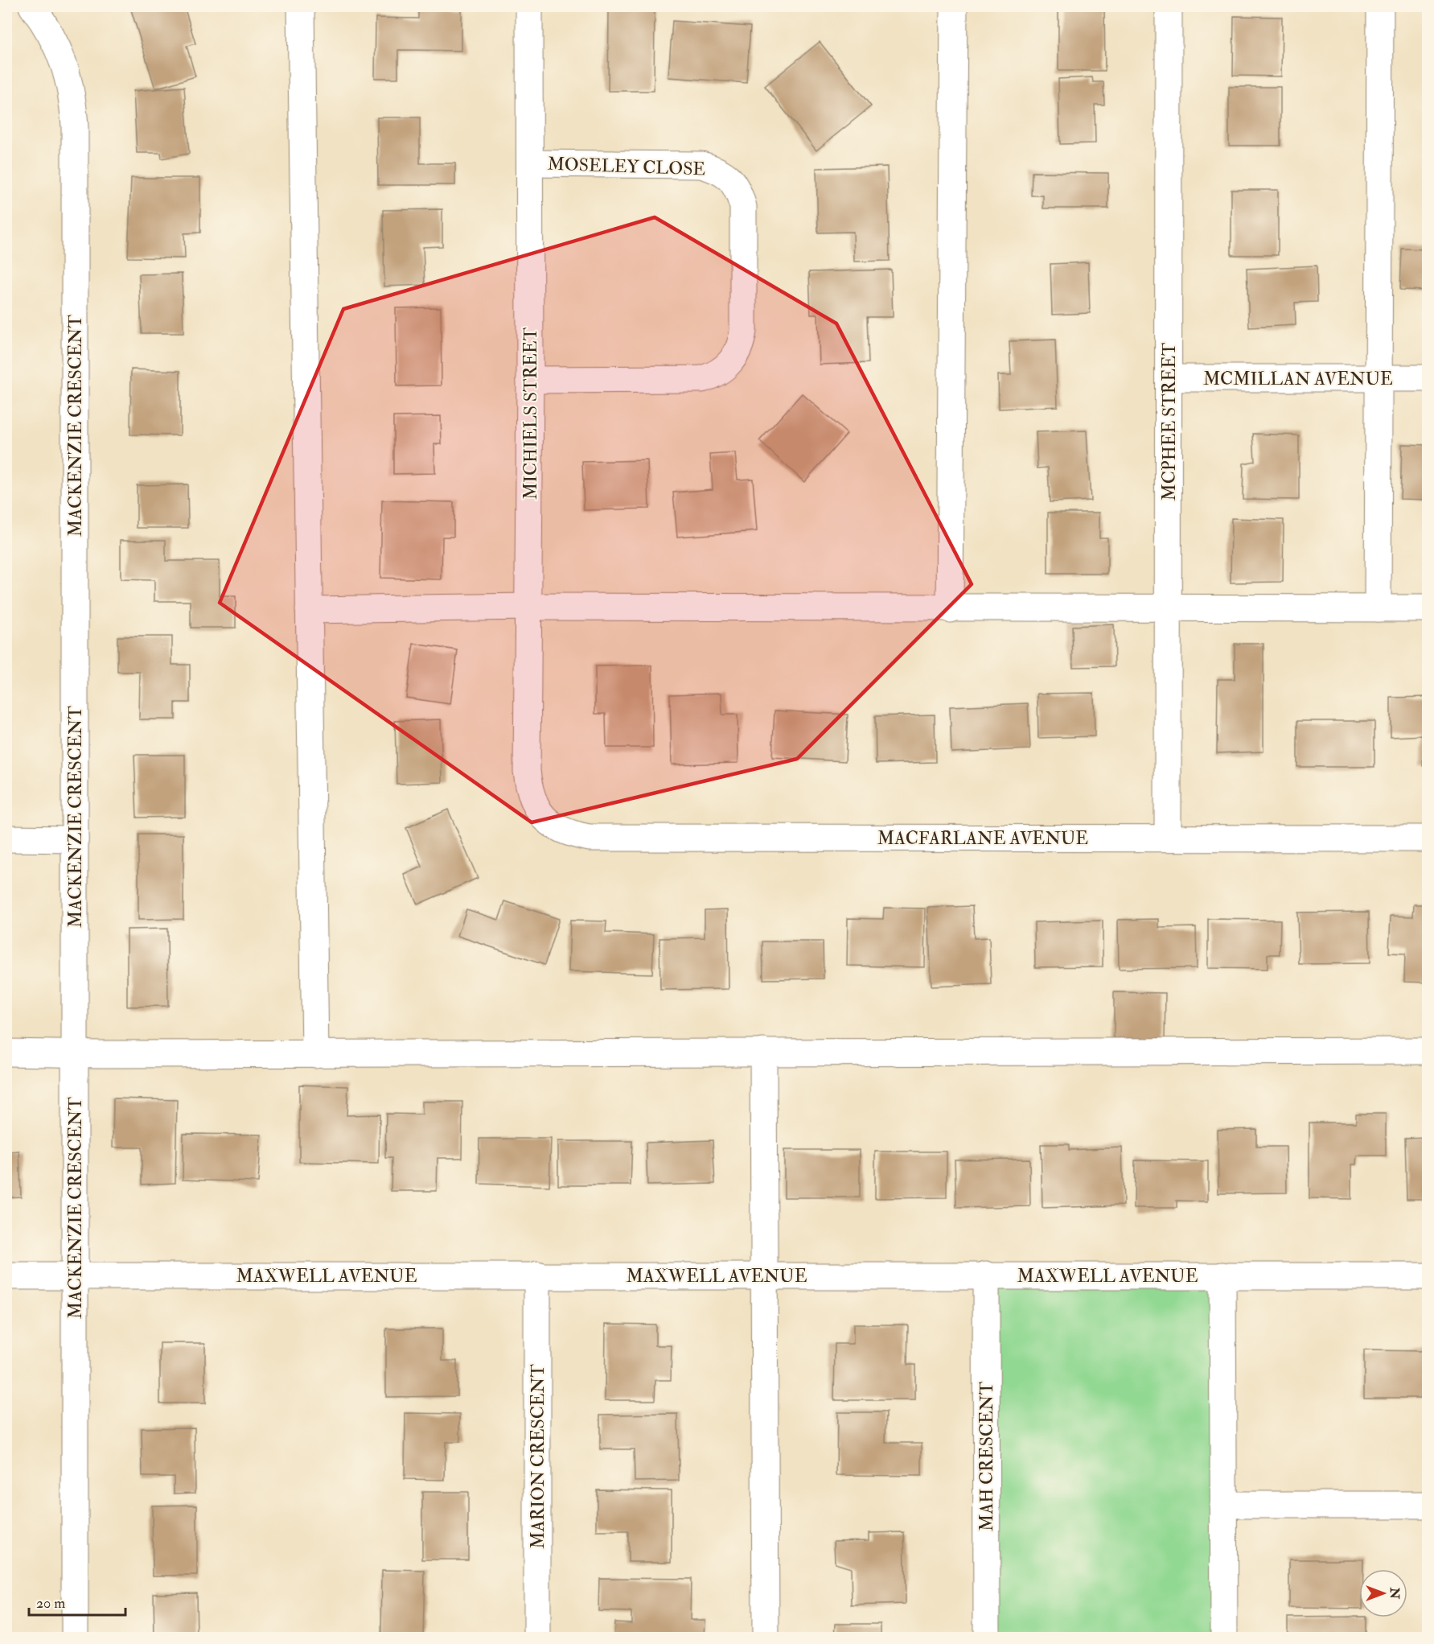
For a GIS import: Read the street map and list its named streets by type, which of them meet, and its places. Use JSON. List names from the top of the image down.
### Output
{
  "streets": {
    "street": [
      "MOSELEY CLOSE",
      "MCMILLAN AVENUE",
      "MICHIELS STREET",
      "MCPHEE STREET",
      "MACKENZIE CRESCENT",
      "MACFARLANE AVENUE",
      "MAXWELL AVENUE",
      "MARION CRESCENT",
      "MAH CRESCENT"
    ]
  },
  "crossings": [
    ["MOSELEY CLOSE", "MICHIELS STREET"],
    ["MCMILLAN AVENUE", "MCPHEE STREET"],
    ["MICHIELS STREET", "MACFARLANE AVENUE"],
    ["MCPHEE STREET", "MACFARLANE AVENUE"],
    ["MACKENZIE CRESCENT", "MAXWELL AVENUE"],
    ["MAXWELL AVENUE", "MARION CRESCENT"],
    ["MAXWELL AVENUE", "MAH CRESCENT"]
  ],
  "scale_bar": "20 m",
  "north": "right"
}
